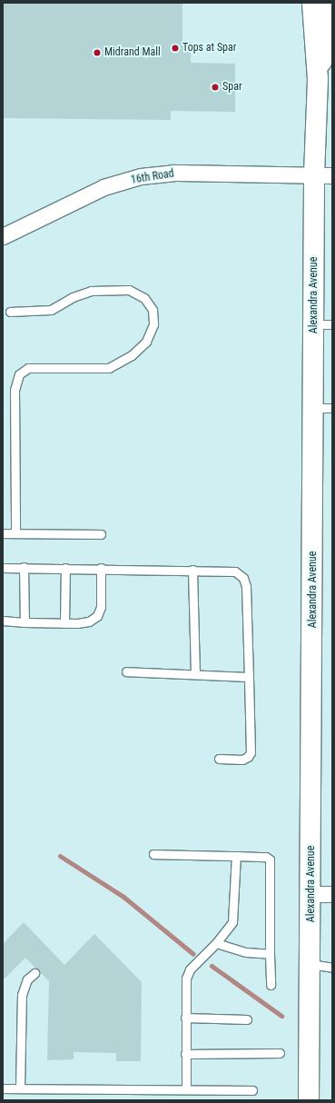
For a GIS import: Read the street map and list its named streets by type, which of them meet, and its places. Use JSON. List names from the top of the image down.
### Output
{
  "streets": {
    "main road": ["Alexandra Avenue"],
    "street": ["16th Road"]
  },
  "crossings": [
    ["16th Road", "Alexandra Avenue"]
  ],
  "places": ["Tops at Spar", "Midrand Mall", "Spar"]
}
